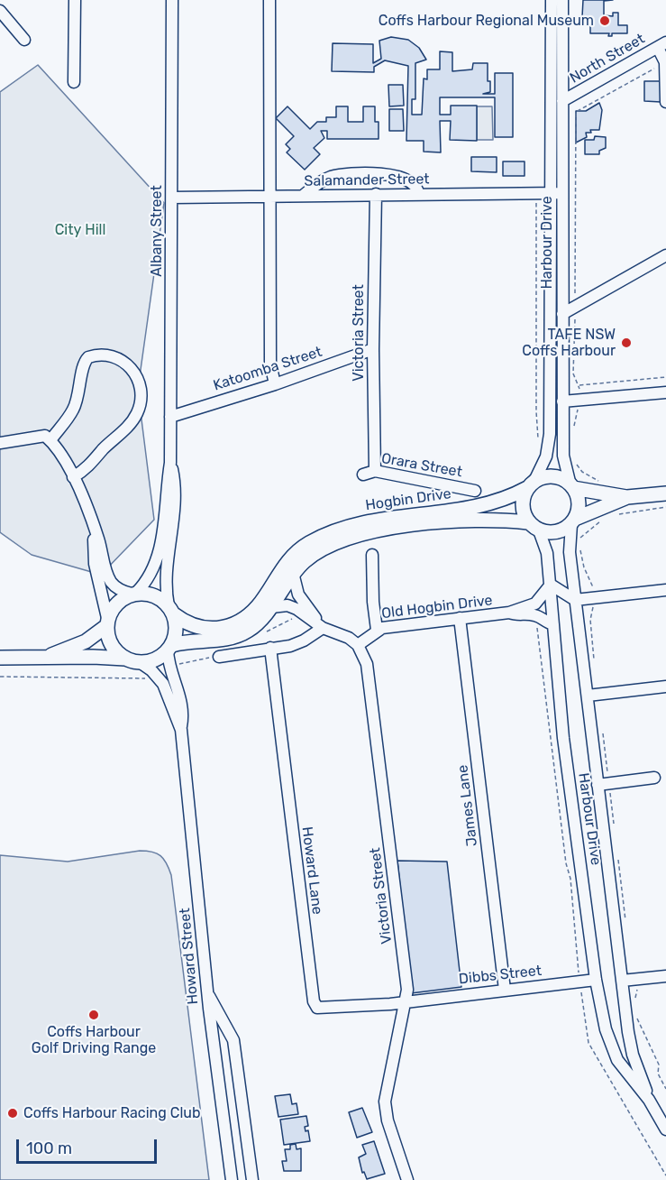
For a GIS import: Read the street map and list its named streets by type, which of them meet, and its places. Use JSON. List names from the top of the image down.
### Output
{
  "streets": {
    "main road": ["Hogbin Drive"],
    "street": [
      "North Street",
      "Salamander Street",
      "Albany Street",
      "Harbour Drive",
      "Victoria Street",
      "Katoomba Street",
      "Orara Street",
      "Old Hogbin Drive",
      "James Lane",
      "Howard Lane",
      "Howard Street",
      "Dibbs Street"
    ]
  },
  "crossings": [
    ["North Street", "Harbour Drive"],
    ["Salamander Street", "Albany Street"],
    ["Salamander Street", "Harbour Drive"],
    ["Salamander Street", "Victoria Street"],
    ["Albany Street", "Katoomba Street"],
    ["Albany Street", "Hogbin Drive"],
    ["Albany Street", "Howard Street"],
    ["Harbour Drive", "Hogbin Drive"],
    ["Harbour Drive", "Old Hogbin Drive"],
    ["Harbour Drive", "Dibbs Street"],
    ["Victoria Street", "Katoomba Street"],
    ["Victoria Street", "Orara Street"],
    ["Victoria Street", "Old Hogbin Drive"],
    ["Victoria Street", "Howard Lane"],
    ["Victoria Street", "Dibbs Street"],
    ["Hogbin Drive", "Howard Street"],
    ["Old Hogbin Drive", "James Lane"],
    ["James Lane", "Dibbs Street"],
    ["Howard Lane", "Dibbs Street"]
  ],
  "parks": ["City Hill"],
  "places": [
    "Coffs Harbour Regional Museum",
    "TAFE NSW Coffs Harbour",
    "Coffs Harbour Golf Driving Range",
    "Coffs Harbour Racing Club"
  ],
  "scale_bar": "100 m"
}
